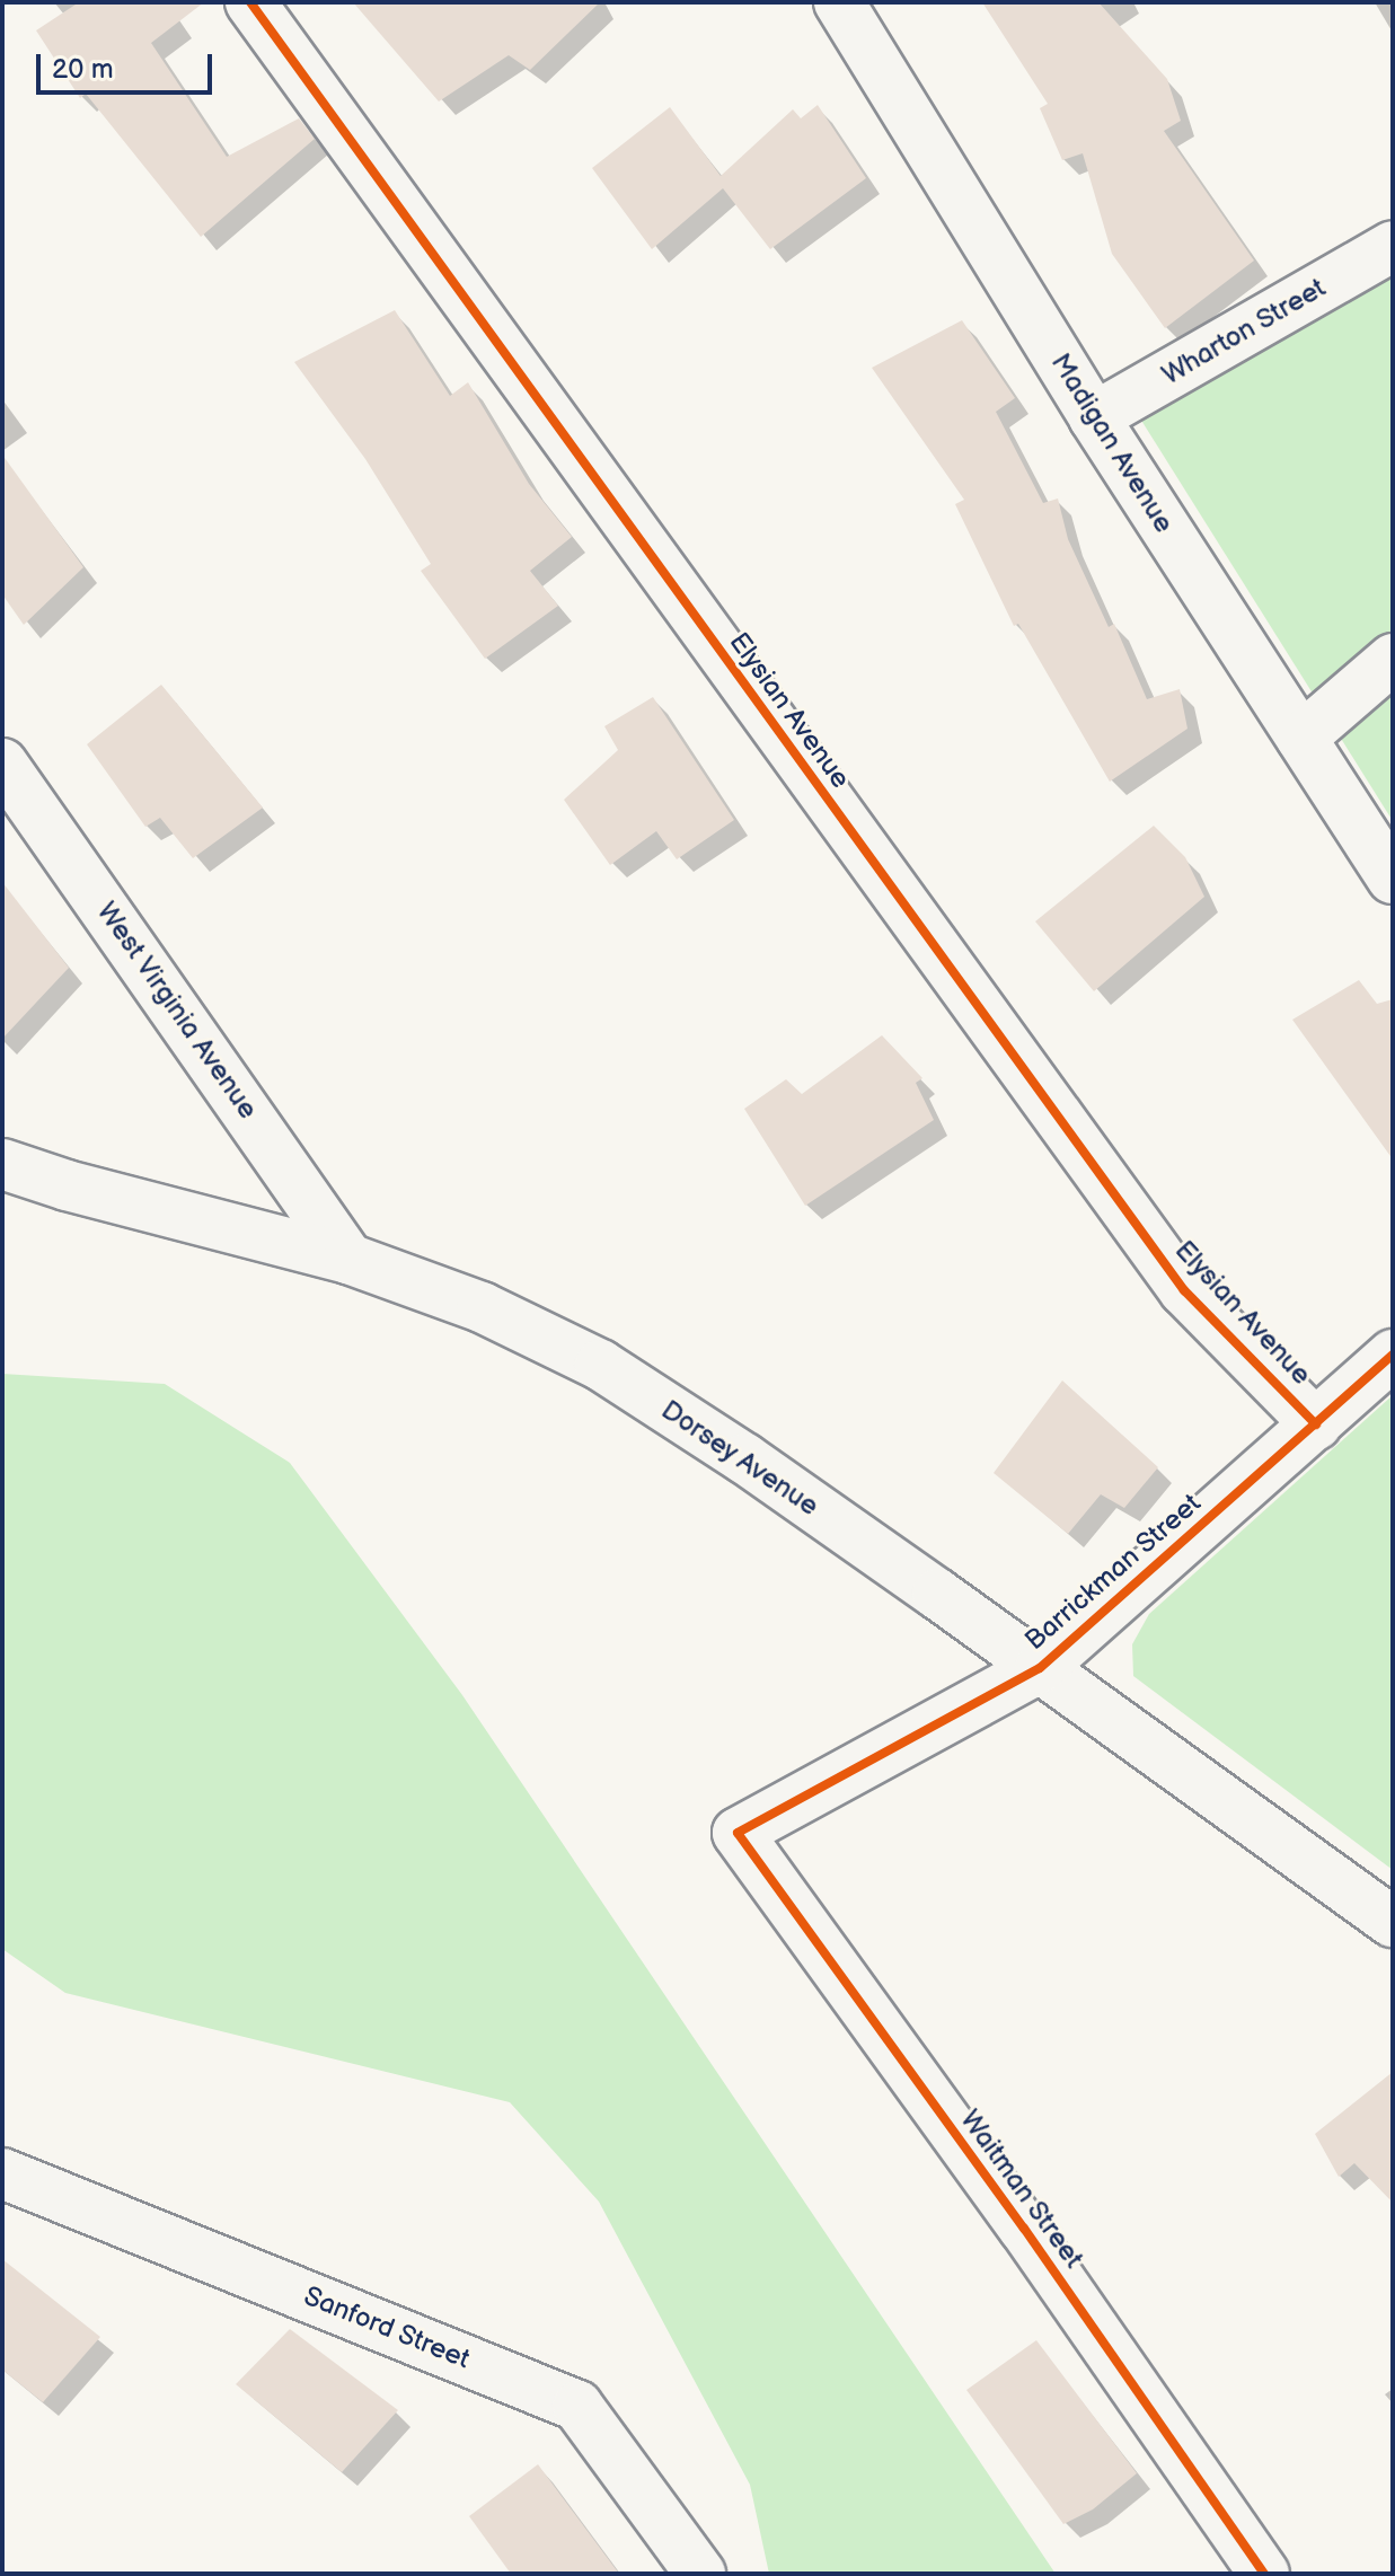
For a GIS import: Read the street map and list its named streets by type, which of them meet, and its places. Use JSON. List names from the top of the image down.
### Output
{
  "streets": {
    "street": [
      "Wharton Street",
      "Madigan Avenue",
      "Elysian Avenue",
      "West Virginia Avenue",
      "Dorsey Avenue",
      "Barrickman Street",
      "Waitman Street",
      "Sanford Street"
    ]
  },
  "crossings": [
    ["Wharton Street", "Madigan Avenue"],
    ["Elysian Avenue", "Barrickman Street"],
    ["West Virginia Avenue", "Dorsey Avenue"],
    ["Dorsey Avenue", "Barrickman Street"],
    ["Barrickman Street", "Waitman Street"]
  ],
  "scale_bar": "20 m"
}
